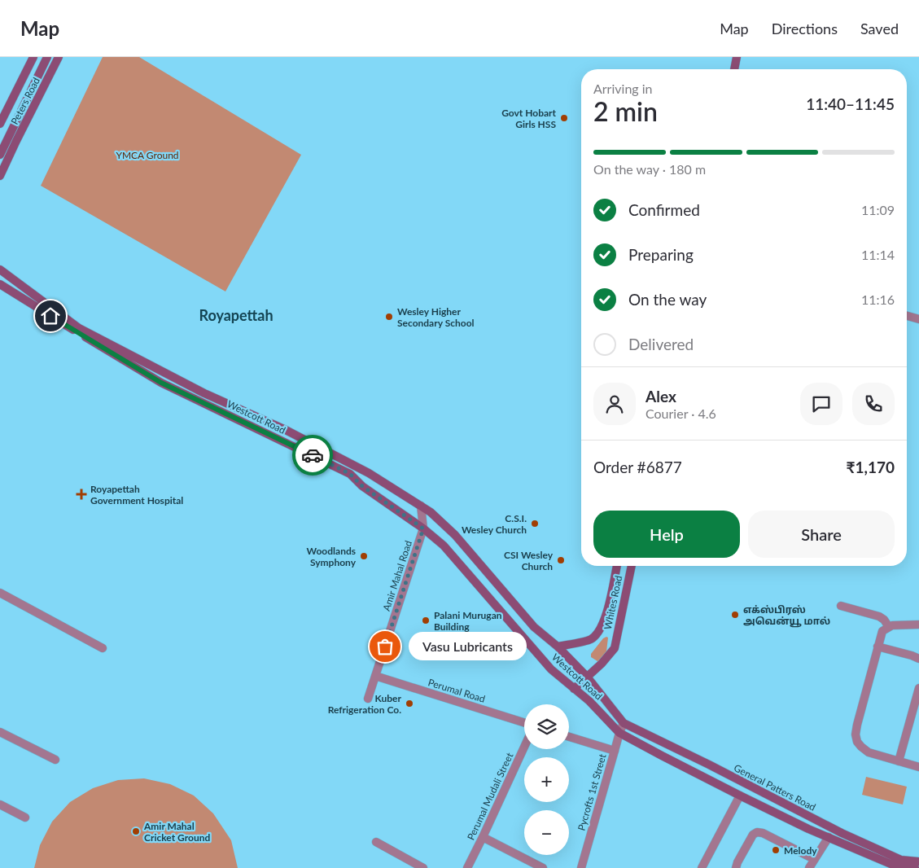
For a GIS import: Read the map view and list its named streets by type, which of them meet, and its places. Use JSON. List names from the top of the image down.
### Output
{
  "streets": {
    "main road": [
      "Peters Road",
      "Westcott Road",
      "Whites Road",
      "General Patters Road"
    ],
    "street": [
      "Amir Mahal Road",
      "Perumal Road",
      "Pycrofts 1st Street",
      "Perumal Mudali Street"
    ]
  },
  "crossings": [
    ["Westcott Road", "Amir Mahal Road"],
    ["Westcott Road", "Whites Road"],
    ["Westcott Road", "General Patters Road"],
    ["Westcott Road", "Pycrofts 1st Street"],
    ["Amir Mahal Road", "Perumal Road"],
    ["General Patters Road", "Pycrofts 1st Street"]
  ],
  "districts": ["Royapettah"],
  "parks": ["YMCA Ground"],
  "places": {
    "other": [
      "Govt Hobart Girls HSS",
      "Wesley Higher Secondary School",
      "C.S.I. Wesley Church",
      "Woodlands Symphony",
      "CSI Wesley Church",
      "எக்ஸ்பிரஸ் அவென்யூ மால்",
      "Palani Murugan Building",
      "Vasu Lubricants",
      "Kuber Refrigeration Co.",
      "Amir Mahal Cricket Ground",
      "Melody"
    ],
    "health": ["Royapettah Government Hospital"]
  },
  "page": {
    "header": "Map",
    "nav": ["Map", "Directions", "Saved"],
    "heading": ["2 min", "Arriving in", "11:40–11:45"],
    "panel": [
      "Alex",
      "Courier · 4.6",
      "Order #6877",
      "₹1,170"
    ],
    "bar": "On the way · 180 m",
    "list": [
      ["Confirmed", "11:09"],
      ["Preparing", "11:14"],
      ["On the way", "11:16"],
      "Delivered"
    ],
    "buttons": ["Help", "Share"],
    "bubble": "Vasu Lubricants",
    "map_buttons": ["+", "−"]
  }
}
